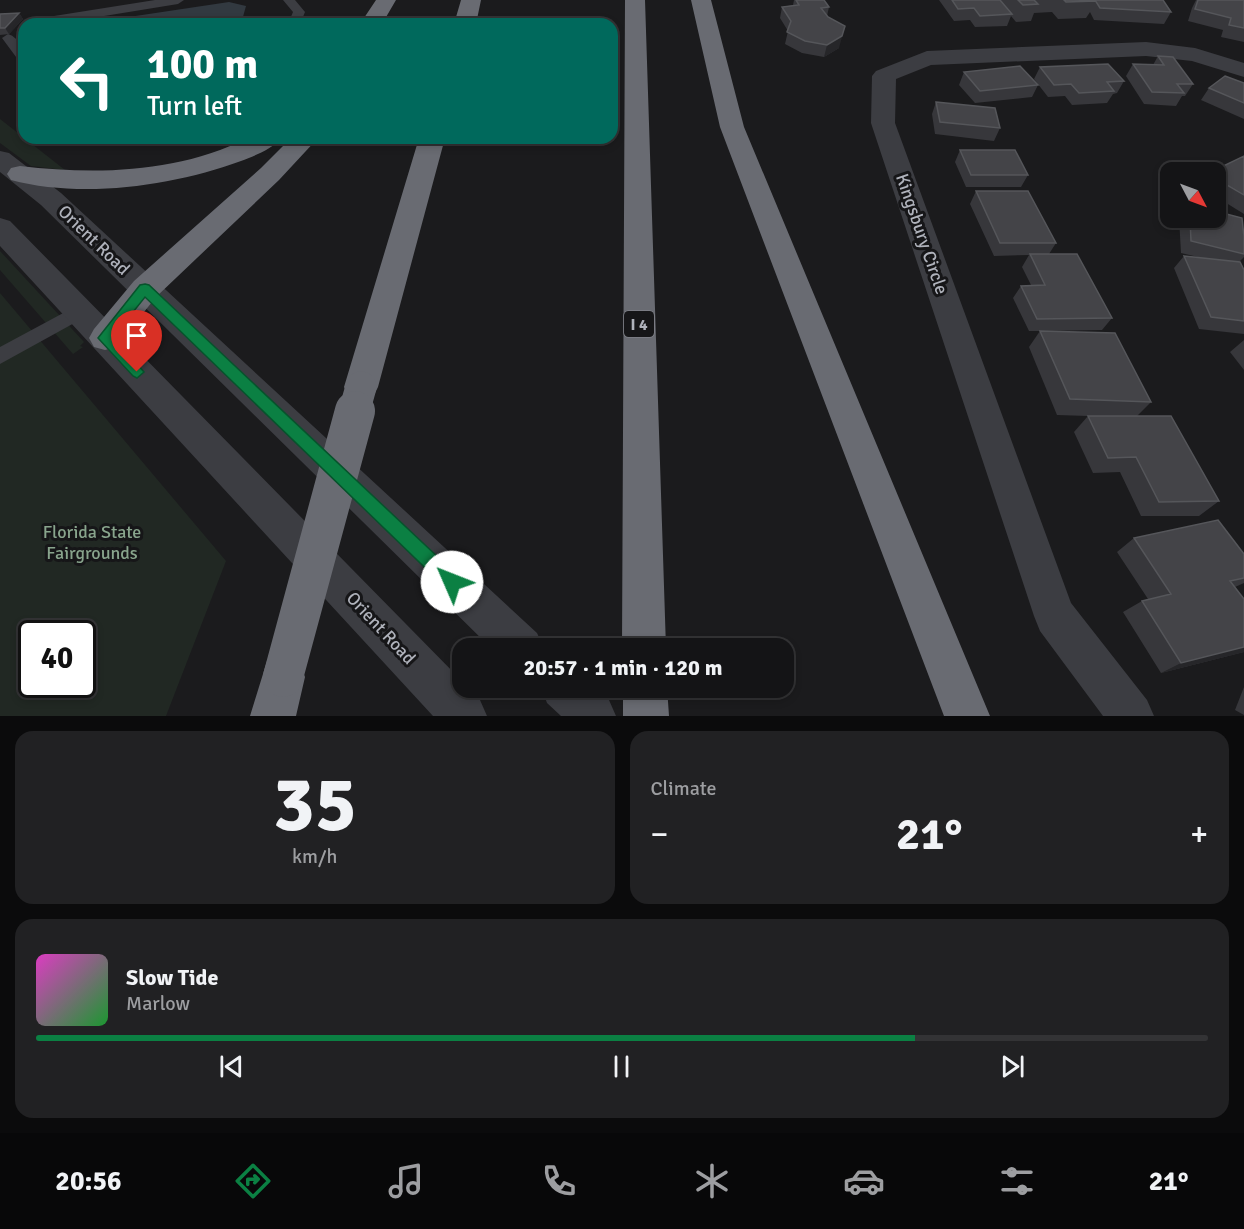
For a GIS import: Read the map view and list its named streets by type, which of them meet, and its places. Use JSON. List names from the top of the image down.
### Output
{
  "streets": {
    "highway": ["I 4"],
    "street": ["Kingsbury Circle", "Orient Road"]
  },
  "parks": ["Florida State Fairgrounds"],
  "north": "bottom right",
  "page": {
    "turn": ["100 m", "Turn left"],
    "limit": "40",
    "trip": "20:57 · 1 min · 120 m",
    "tile": [
      ["35", "km/h"],
      "Climate"
    ],
    "heat": ["−", "21°", "+"],
    "song": ["Slow Tide", "Marlow"],
    "tabs": ["20:56", "21°"]
  }
}
